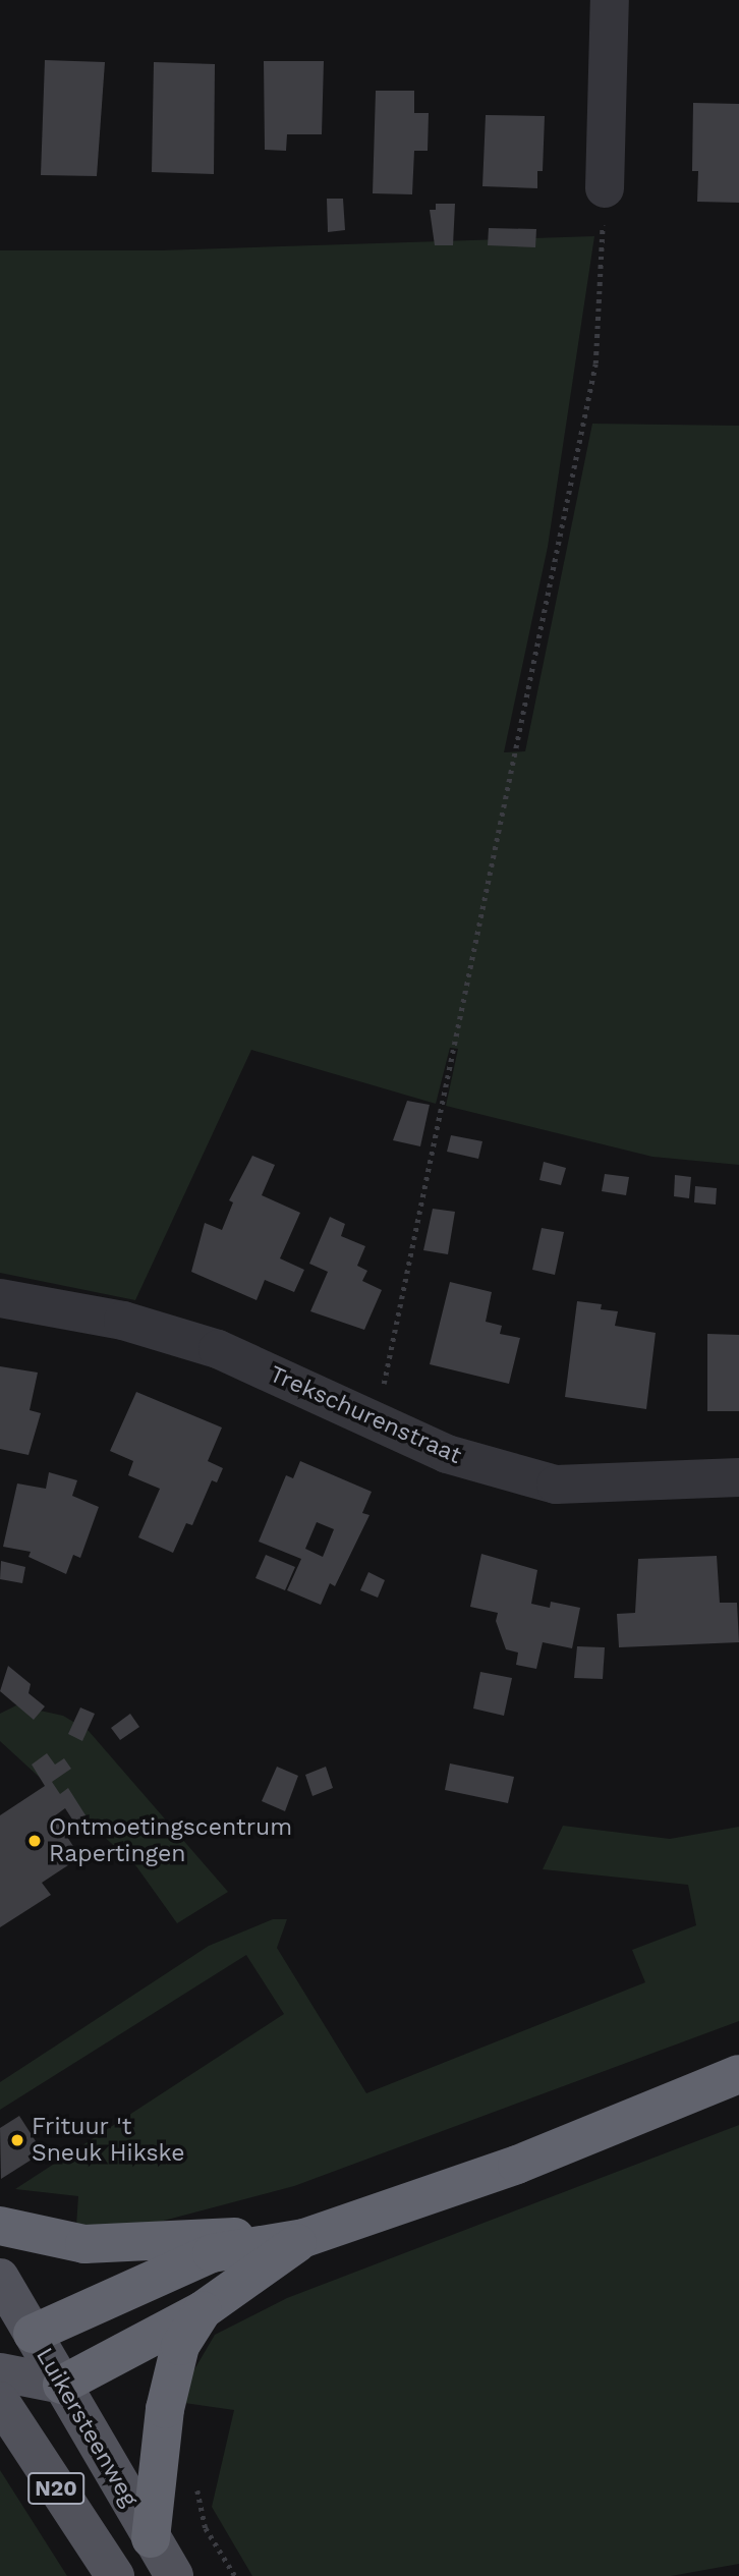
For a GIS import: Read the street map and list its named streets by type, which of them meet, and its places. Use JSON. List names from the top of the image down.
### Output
{
  "streets": {
    "main road": ["Luikersteenweg", "N20"],
    "street": ["Trekschurenstraat"]
  },
  "places": ["Ontmoetingscentrum Rapertingen", "Frituur 't Sneuk Hikske"]
}
